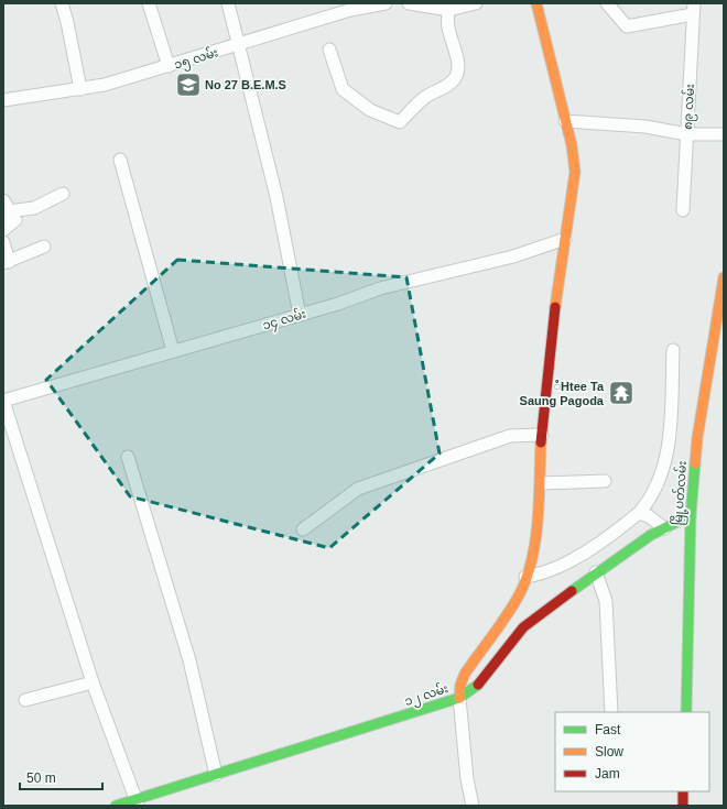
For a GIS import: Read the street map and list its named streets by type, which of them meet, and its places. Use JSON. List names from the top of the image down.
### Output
{
  "streets": {
    "main road": ["မြို့ပတ်လမ်း", "၁၂ လမ်း"],
    "street": ["၁၅ လမ်း", "၈၉ လမ်း", "၁၄ လမ်း"]
  },
  "crossings": [
    ["မြို့ပတ်လမ်း", "၁၂ လမ်း"]
  ],
  "places": {
    "school or university": ["No 27 B.E.M.S"],
    "temple": ["ံHtee Ta Saung Pagoda"]
  },
  "legend": ["Fast", "Slow", "Jam"],
  "scale_bar": "50 m"
}
